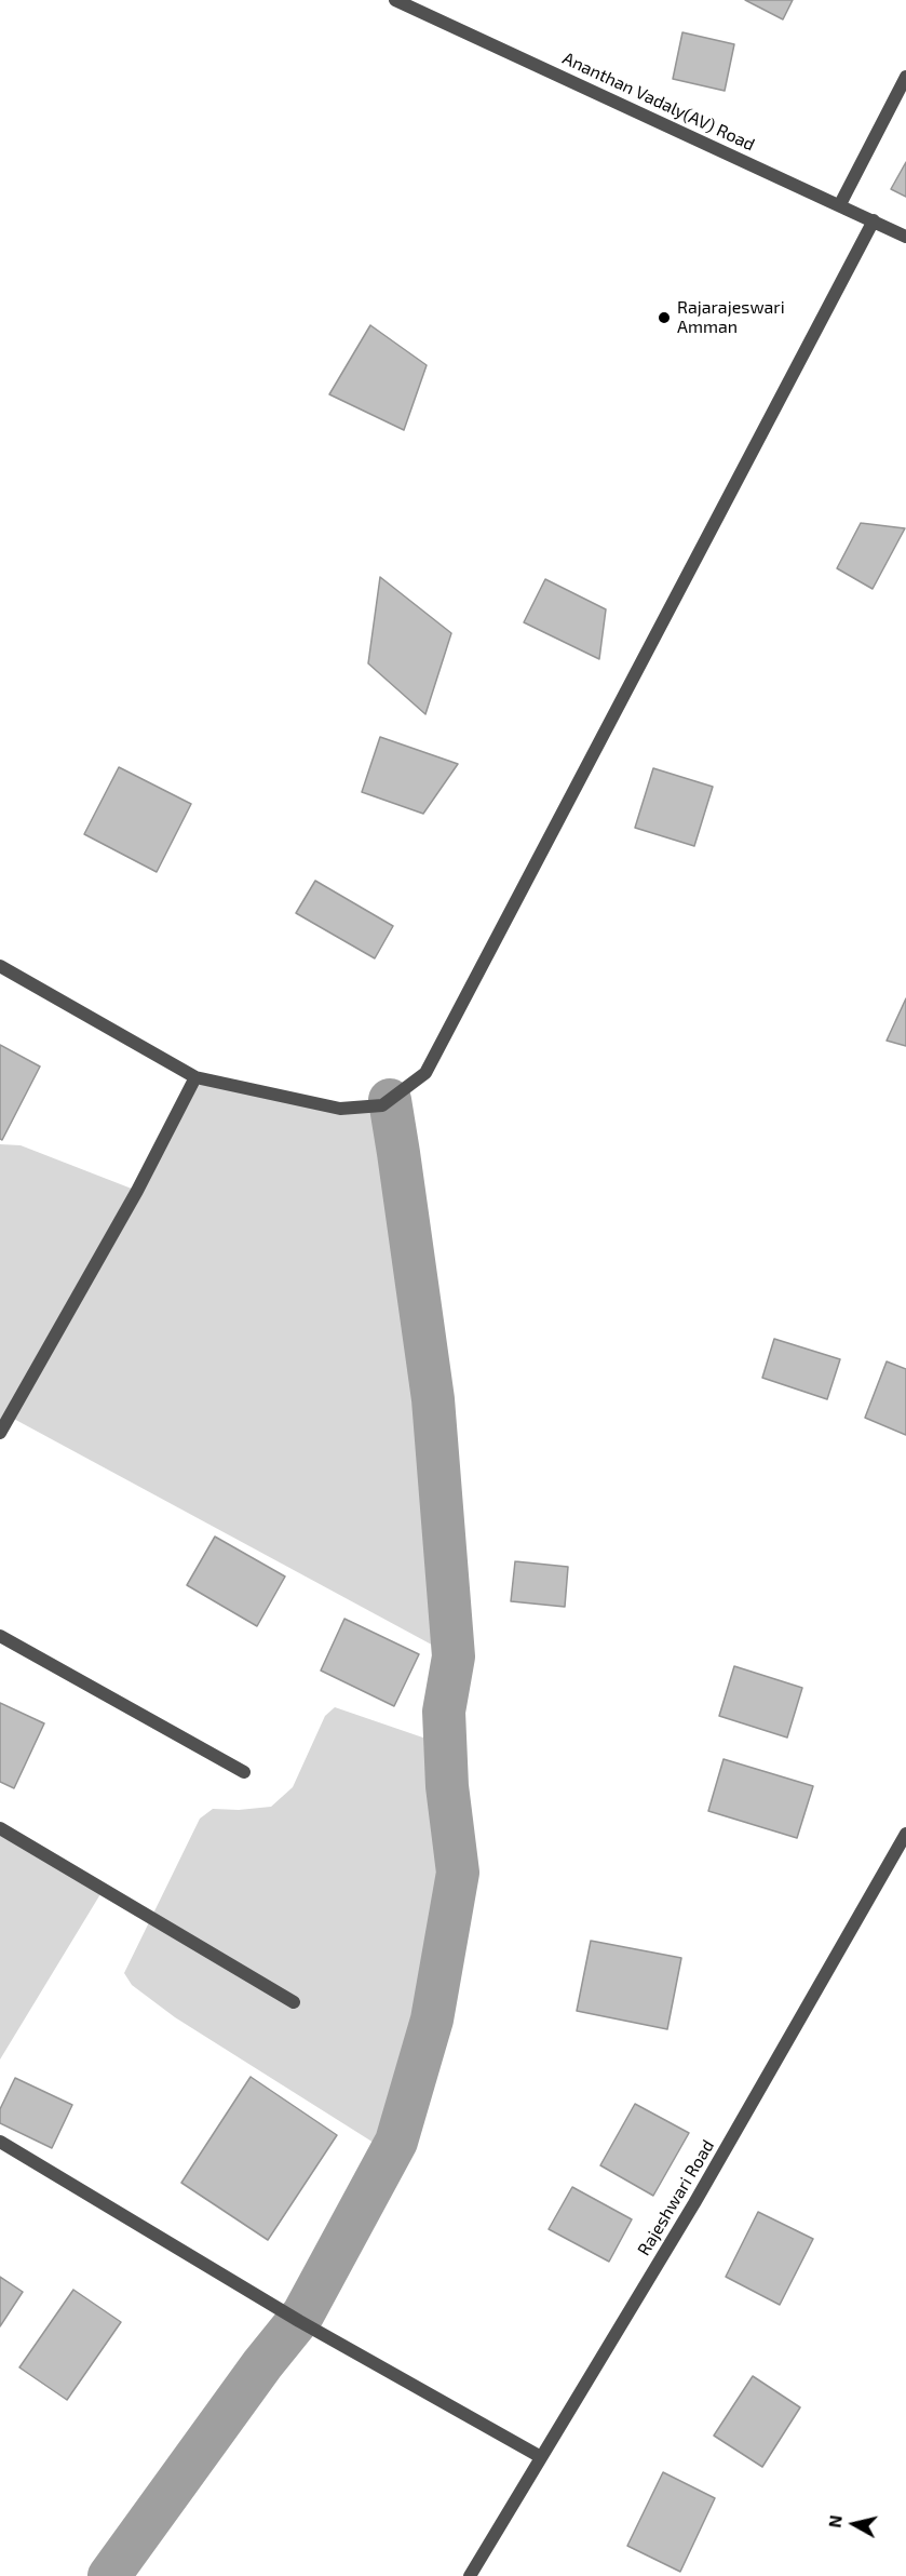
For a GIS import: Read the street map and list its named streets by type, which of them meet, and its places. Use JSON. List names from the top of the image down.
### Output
{
  "streets": {
    "street": ["Ananthan Vadaly(AV) Road", "Rajeshwari Road"]
  },
  "places": ["Rajarajeswari Amman"],
  "north": "left"
}
